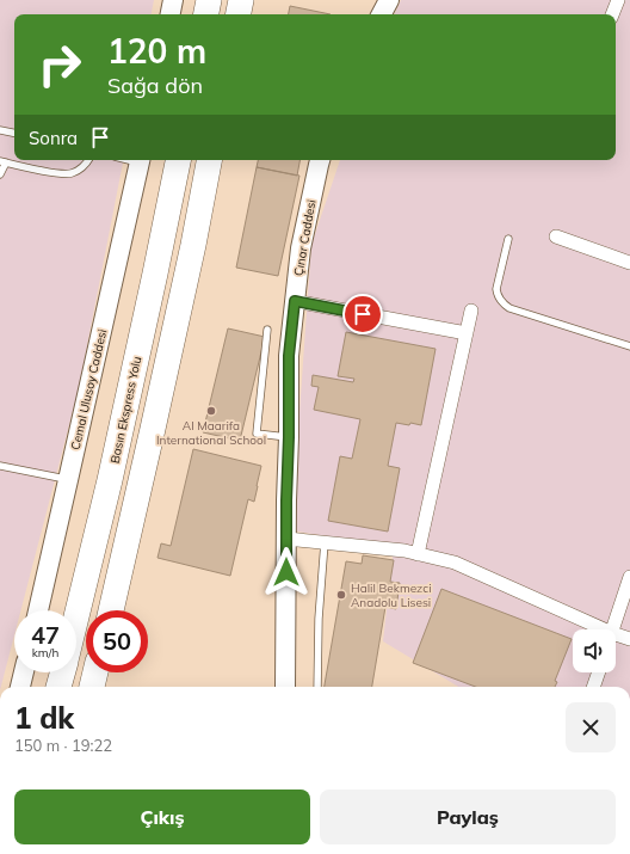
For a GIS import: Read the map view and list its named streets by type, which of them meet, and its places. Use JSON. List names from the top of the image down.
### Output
{
  "streets": {
    "highway": ["Basın Ekspress Yolu"],
    "main road": ["Çınar Caddesi", "Cemal Ulusoy Caddesi"]
  },
  "places": ["Al Maarifa International School", "Halil Bekmezci Anadolu Lisesi"],
  "page": {
    "turn": ["120 m", "Sağa dön"],
    "then": "Sonra",
    "speed": "47 km/h",
    "limit": "50",
    "heading": ["1 dk", "150 m · 19:22"],
    "buttons": ["Çıkış", "Paylaş"]
  }
}
